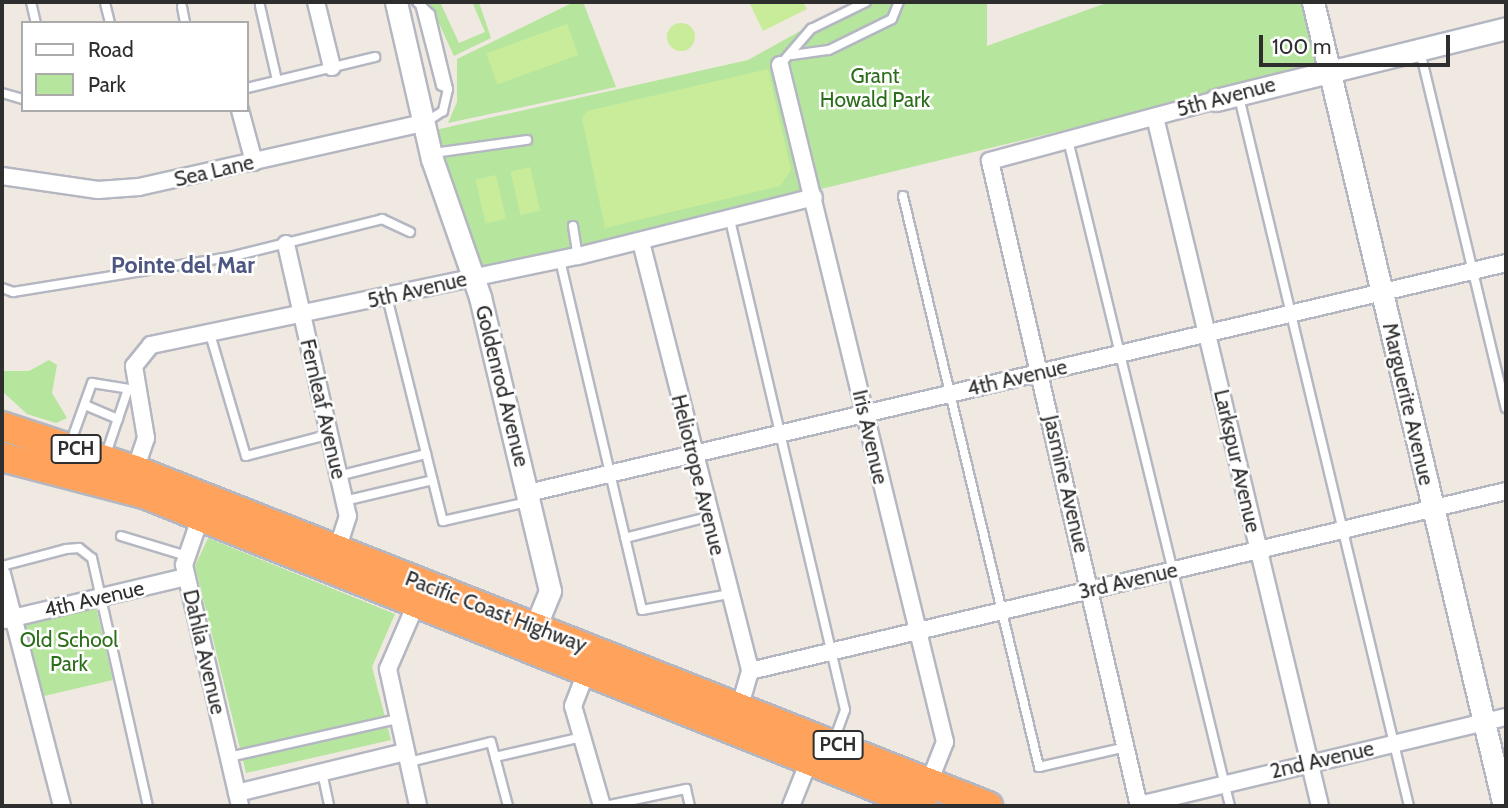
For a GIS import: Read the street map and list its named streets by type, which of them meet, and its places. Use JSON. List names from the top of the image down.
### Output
{
  "streets": {
    "highway": ["PCH", "Pacific Coast Highway"],
    "street": [
      "5th Avenue",
      "Sea Lane",
      "4th Avenue",
      "Goldenrod Avenue",
      "Marguerite Avenue",
      "Fernleaf Avenue",
      "Iris Avenue",
      "Larkspur Avenue",
      "Heliotrope Avenue",
      "Jasmine Avenue",
      "3rd Avenue",
      "Dahlia Avenue",
      "2nd Avenue"
    ]
  },
  "crossings": [
    ["5th Avenue", "Goldenrod Avenue"],
    ["5th Avenue", "Marguerite Avenue"],
    ["5th Avenue", "Fernleaf Avenue"],
    ["5th Avenue", "Iris Avenue"],
    ["5th Avenue", "Larkspur Avenue"],
    ["5th Avenue", "Heliotrope Avenue"],
    ["5th Avenue", "Jasmine Avenue"],
    ["5th Avenue", "Pacific Coast Highway"],
    ["Sea Lane", "Goldenrod Avenue"],
    ["4th Avenue", "Goldenrod Avenue"],
    ["4th Avenue", "Marguerite Avenue"],
    ["4th Avenue", "Iris Avenue"],
    ["4th Avenue", "Larkspur Avenue"],
    ["4th Avenue", "Heliotrope Avenue"],
    ["4th Avenue", "Jasmine Avenue"],
    ["4th Avenue", "Dahlia Avenue"],
    ["Goldenrod Avenue", "Pacific Coast Highway"],
    ["Marguerite Avenue", "3rd Avenue"],
    ["Marguerite Avenue", "2nd Avenue"],
    ["Fernleaf Avenue", "Pacific Coast Highway"],
    ["Iris Avenue", "3rd Avenue"],
    ["Iris Avenue", "Pacific Coast Highway"],
    ["Larkspur Avenue", "3rd Avenue"],
    ["Larkspur Avenue", "2nd Avenue"],
    ["Heliotrope Avenue", "3rd Avenue"],
    ["Jasmine Avenue", "3rd Avenue"],
    ["Jasmine Avenue", "2nd Avenue"],
    ["Pacific Coast Highway", "Dahlia Avenue"]
  ],
  "districts": ["Pointe del Mar"],
  "parks": ["Grant Howald Park", "Old School Park"],
  "legend": ["Road", "Park"],
  "scale_bar": "100 m"
}
